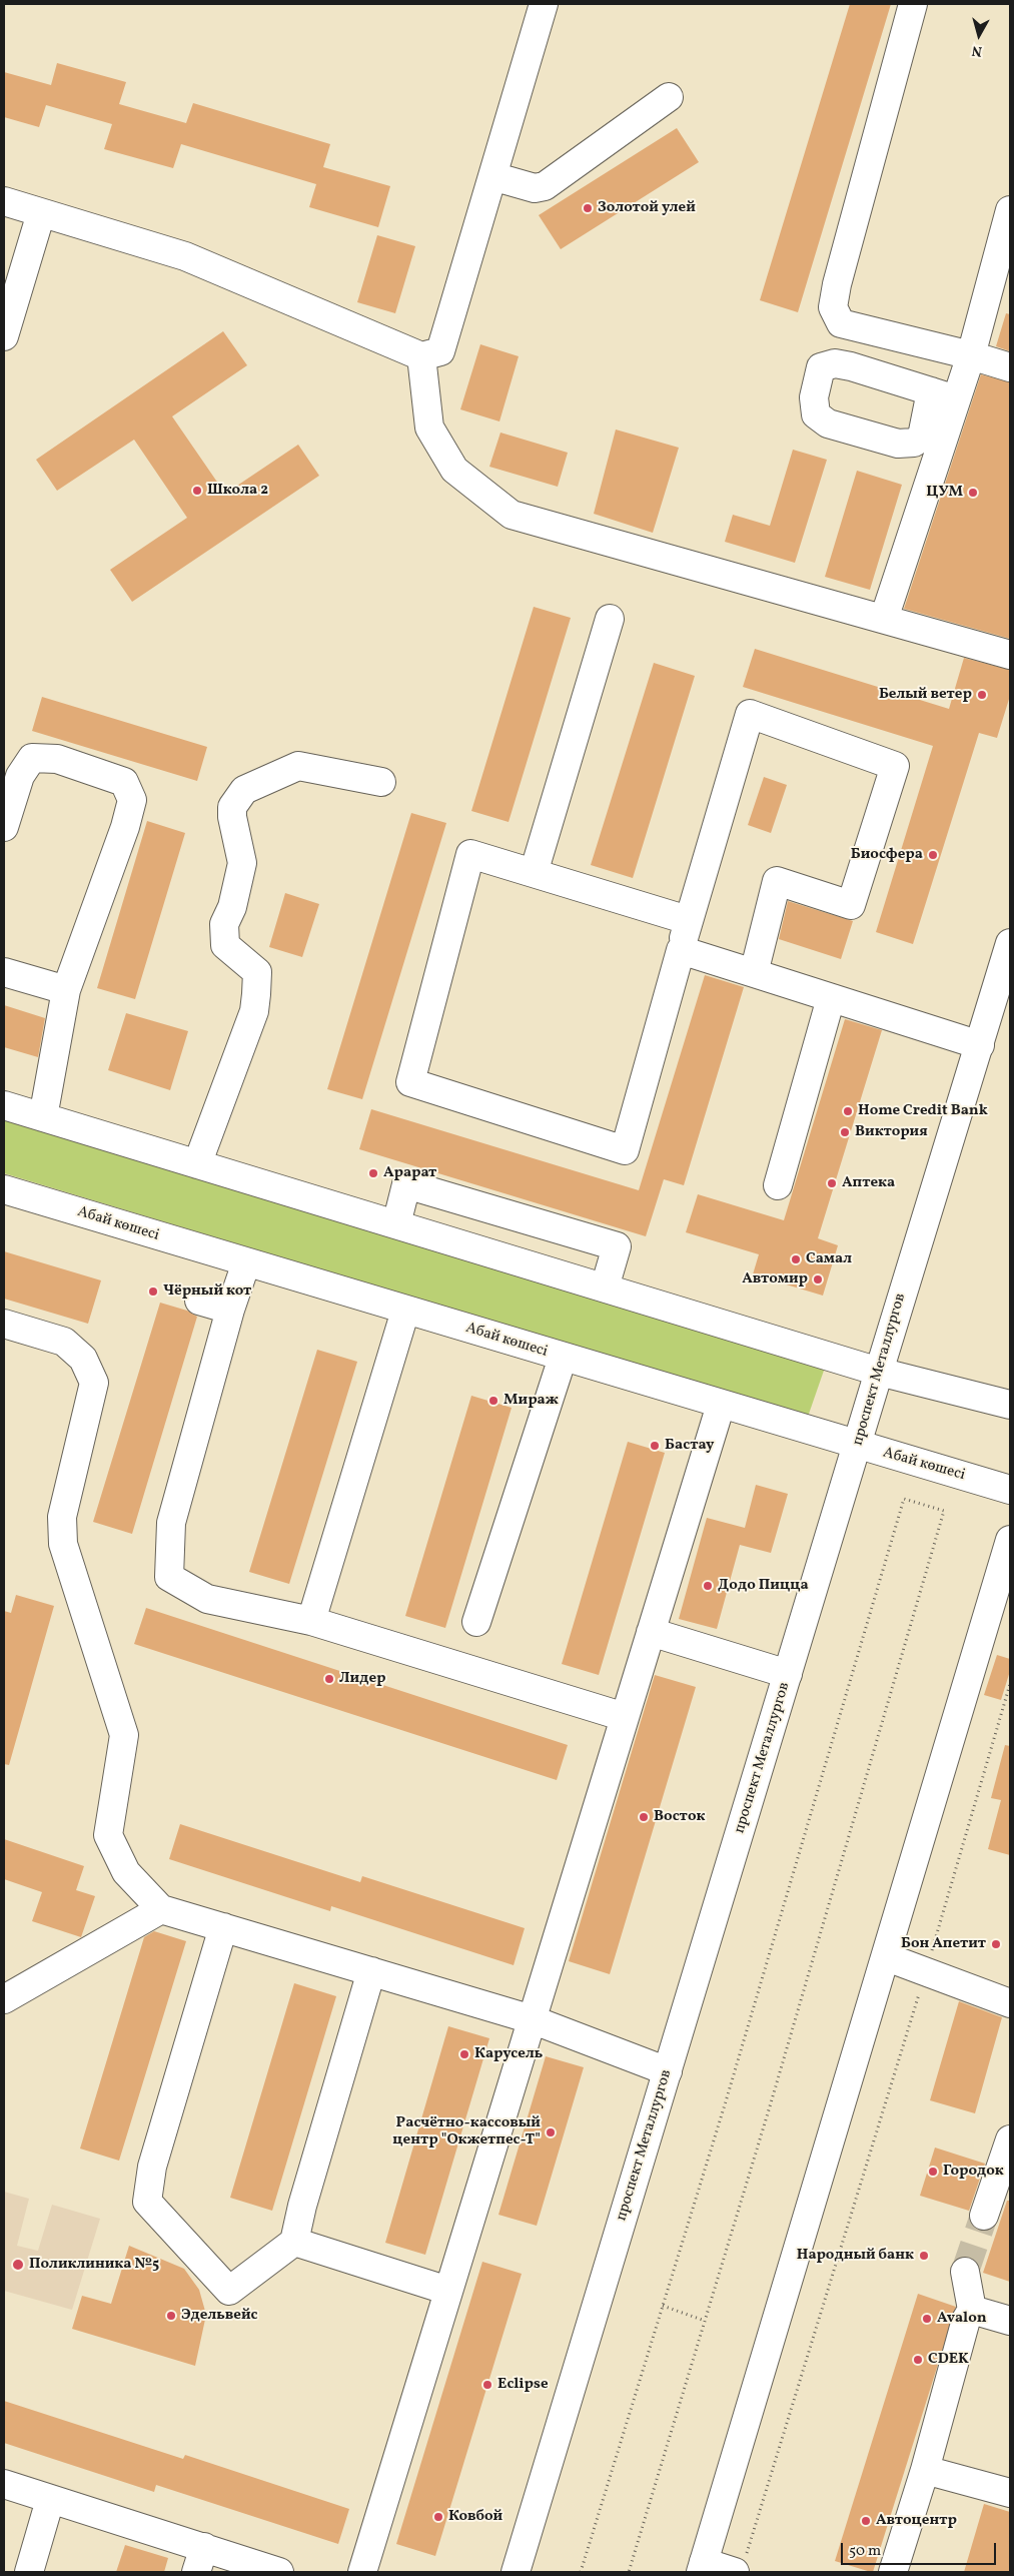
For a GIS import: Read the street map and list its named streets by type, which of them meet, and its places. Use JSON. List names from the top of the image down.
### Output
{
  "streets": {
    "street": ["Абай көшесі", "проспект Металлургов"]
  },
  "crossings": [
    ["Абай көшесі", "проспект Металлургов"]
  ],
  "places": [
    "Золотой улей",
    "Школа 2",
    "ЦУМ",
    "Белый ветер",
    "Биосфера",
    "Home Credit Bank",
    "Виктория",
    "Арарат",
    "Аптека",
    "Самал",
    "Автомир",
    "Чёрный кот",
    "Мираж",
    "Бастау",
    "Додо Пицца",
    "Лидер",
    "Восток",
    "Бон Апетит",
    "Карусель",
    "Расчётно-кассовый центр \"Окжетпес-Т\"",
    "Городок",
    "Народный банк",
    "Поликлиника №5",
    "Эдельвейс",
    "Avalon",
    "CDEK",
    "Eclipse",
    "Ковбой",
    "Автоцентр"
  ],
  "scale_bar": "50 m",
  "north": "bottom"
}
